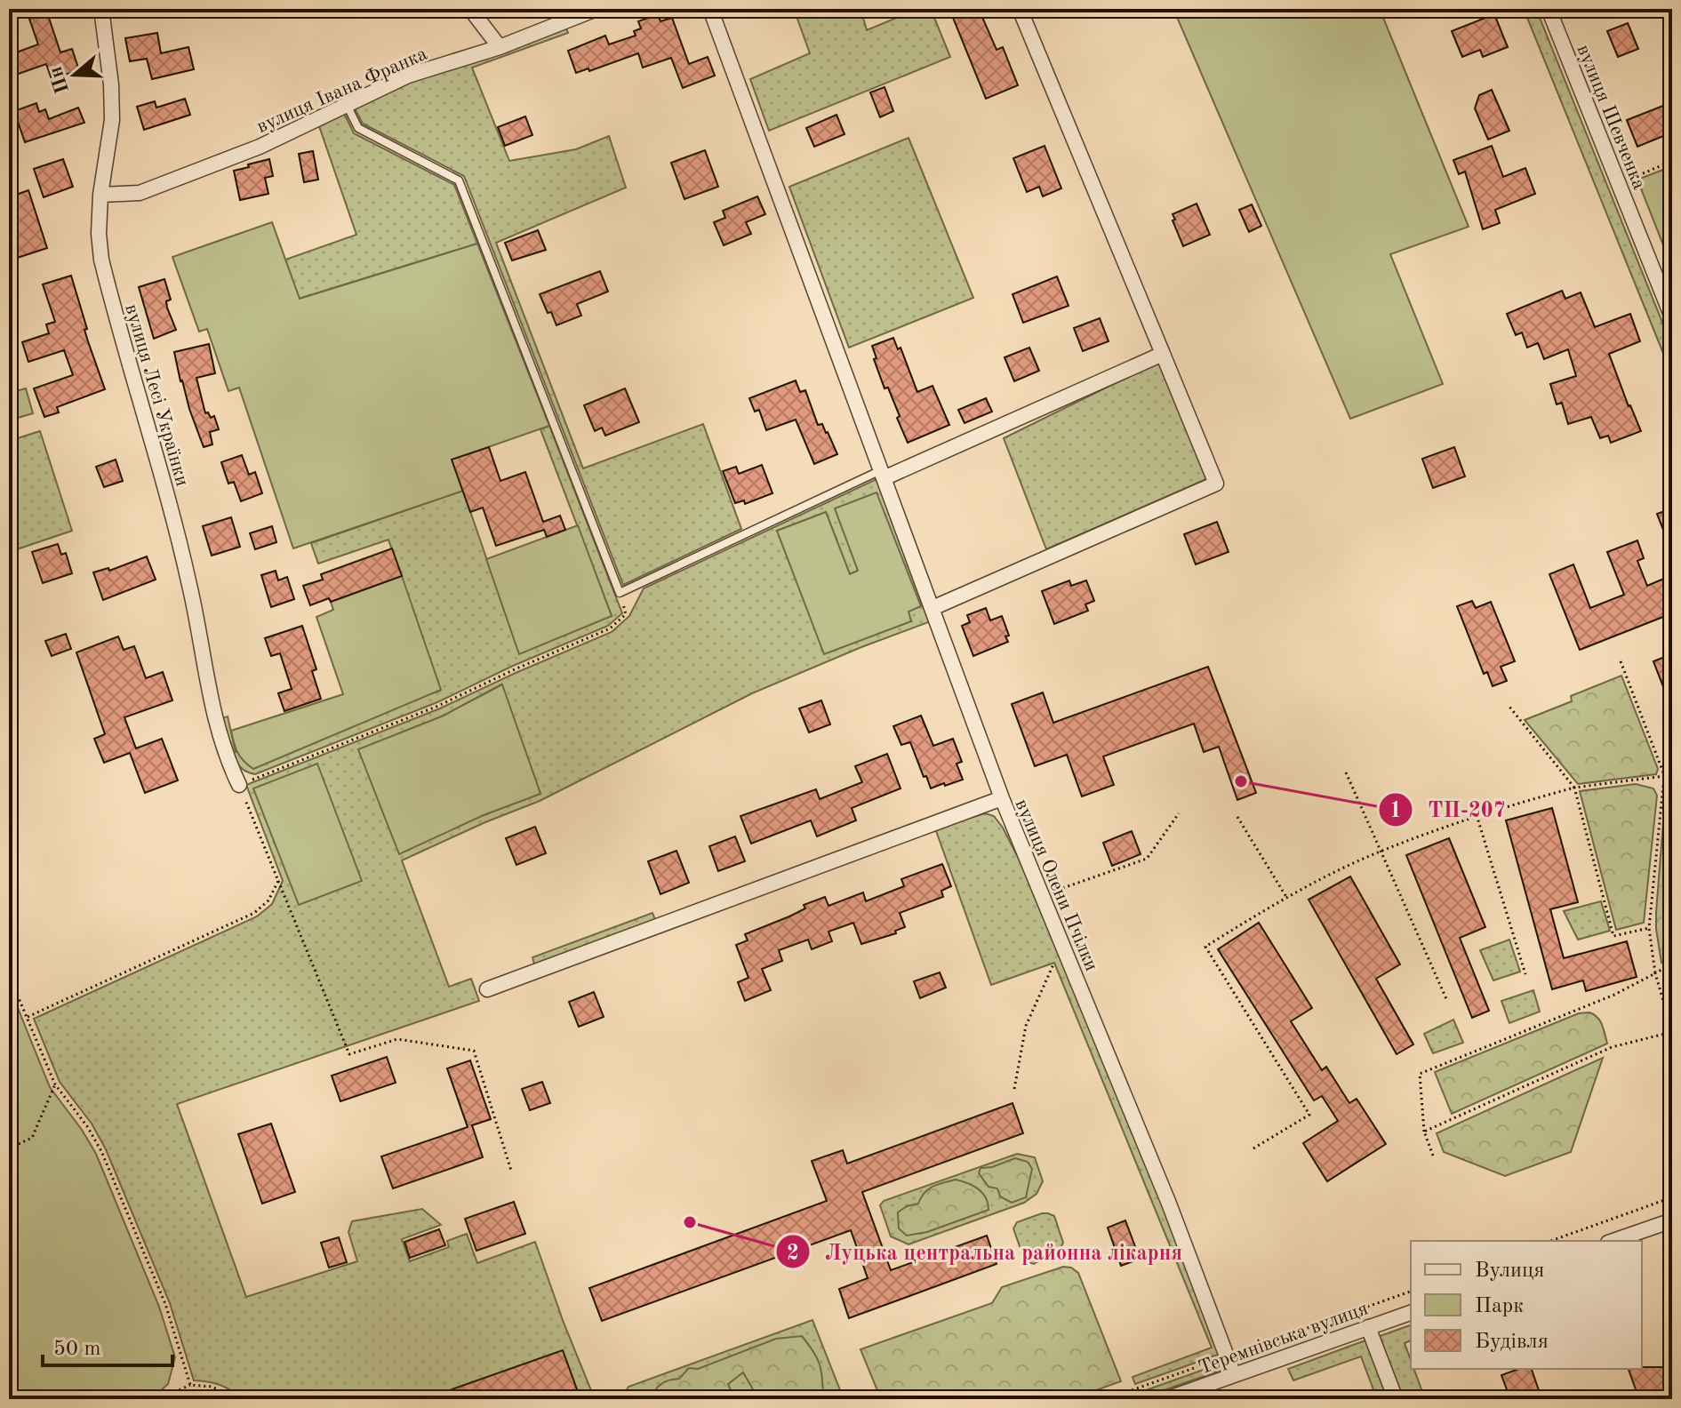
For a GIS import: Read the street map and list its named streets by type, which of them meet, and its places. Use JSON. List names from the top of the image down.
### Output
{
  "streets": {
    "street": [
      "вулиця Івана Франка",
      "вулиця Шевченка",
      "вулиця Лесі Українки",
      "вулиця Олени Пчілки",
      "Теремнівська вулиця"
    ]
  },
  "crossings": [
    ["вулиця Івана Франка", "вулиця Лесі Українки"],
    ["вулиця Олени Пчілки", "Теремнівська вулиця"]
  ],
  "places": ["ТП-207", "Луцька центральна районна лікарня"],
  "legend": ["Вулиця", "Парк", "Будівля"],
  "scale_bar": "50 m",
  "north": "left"
}
